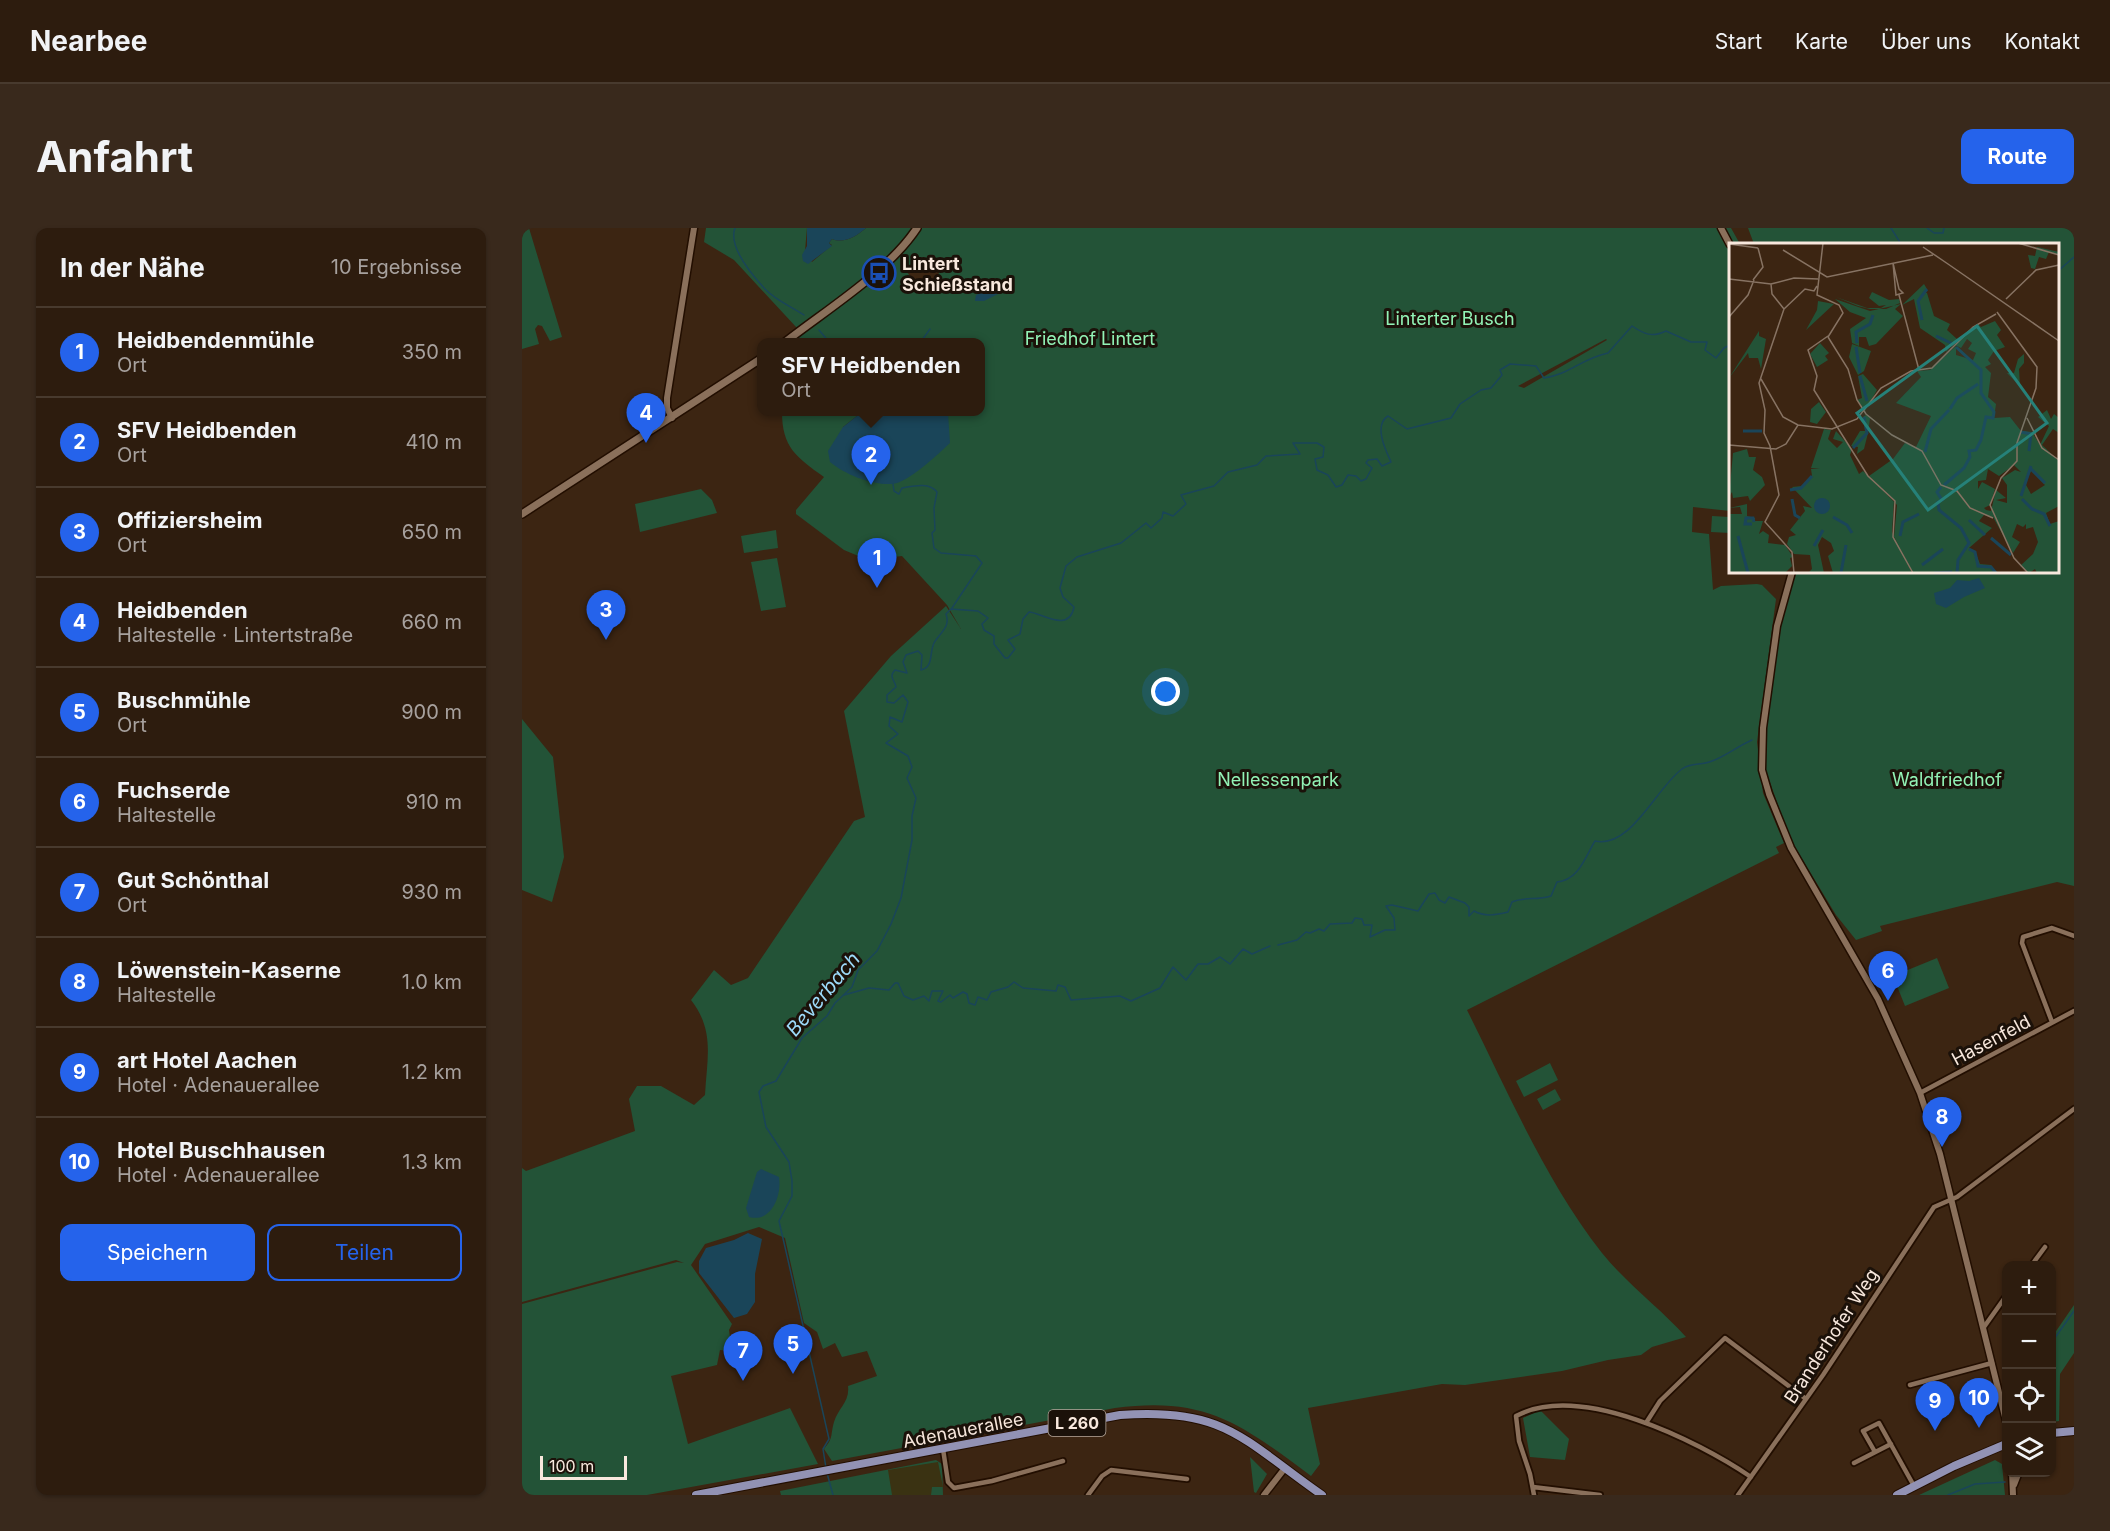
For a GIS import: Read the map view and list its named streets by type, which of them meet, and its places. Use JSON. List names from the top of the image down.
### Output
{
  "streets": {
    "main road": ["L 260", "Adenauerallee"],
    "street": ["Hasenfeld", "Branderhofer Weg"]
  },
  "water": ["Beverbach"],
  "parks": [
    "Linterter Busch",
    "Friedhof Lintert",
    "Nellessenpark",
    "Waldfriedhof"
  ],
  "places": {
    "bus stop": ["Lintert Schießstand"]
  },
  "scale_bar": "100 m",
  "page": {
    "header": "Nearbee",
    "nav": [
      "Start",
      "Karte",
      "Über uns",
      "Kontakt"
    ],
    "buttons": [
      "Route",
      ["Speichern", "Teilen"]
    ],
    "title": "Anfahrt",
    "heading": ["In der Nähe", "10 Ergebnisse"],
    "list": [
      {
        "mark": "1",
        "name": "Heidbendenmühle",
        "note": "Ort",
        "value": "350 m"
      },
      {
        "mark": "2",
        "name": "SFV Heidbenden",
        "note": "Ort",
        "value": "410 m"
      },
      {
        "mark": "3",
        "name": "Offiziersheim",
        "note": "Ort",
        "value": "650 m"
      },
      {
        "mark": "4",
        "name": "Heidbenden",
        "note": "Haltestelle · Lintertstraße",
        "value": "660 m"
      },
      {
        "mark": "5",
        "name": "Buschmühle",
        "note": "Ort",
        "value": "900 m"
      },
      {
        "mark": "6",
        "name": "Fuchserde",
        "note": "Haltestelle",
        "value": "910 m"
      },
      {
        "mark": "7",
        "name": "Gut Schönthal",
        "note": "Ort",
        "value": "930 m"
      },
      {
        "mark": "8",
        "name": "Löwenstein-Kaserne",
        "note": "Haltestelle",
        "value": "1.0 km"
      },
      {
        "mark": "9",
        "name": "art Hotel Aachen",
        "note": "Hotel · Adenauerallee",
        "value": "1.2 km"
      },
      {
        "mark": "10",
        "name": "Hotel Buschhausen",
        "note": "Hotel · Adenauerallee",
        "value": "1.3 km"
      }
    ],
    "popup": ["SFV Heidbenden", "Ort"],
    "pins": [
      "4",
      "2",
      "1",
      "3",
      "6",
      "8",
      "5",
      "7",
      "10",
      "9"
    ],
    "map_buttons": ["+", "−"],
    "scale": "100 m"
  }
}
